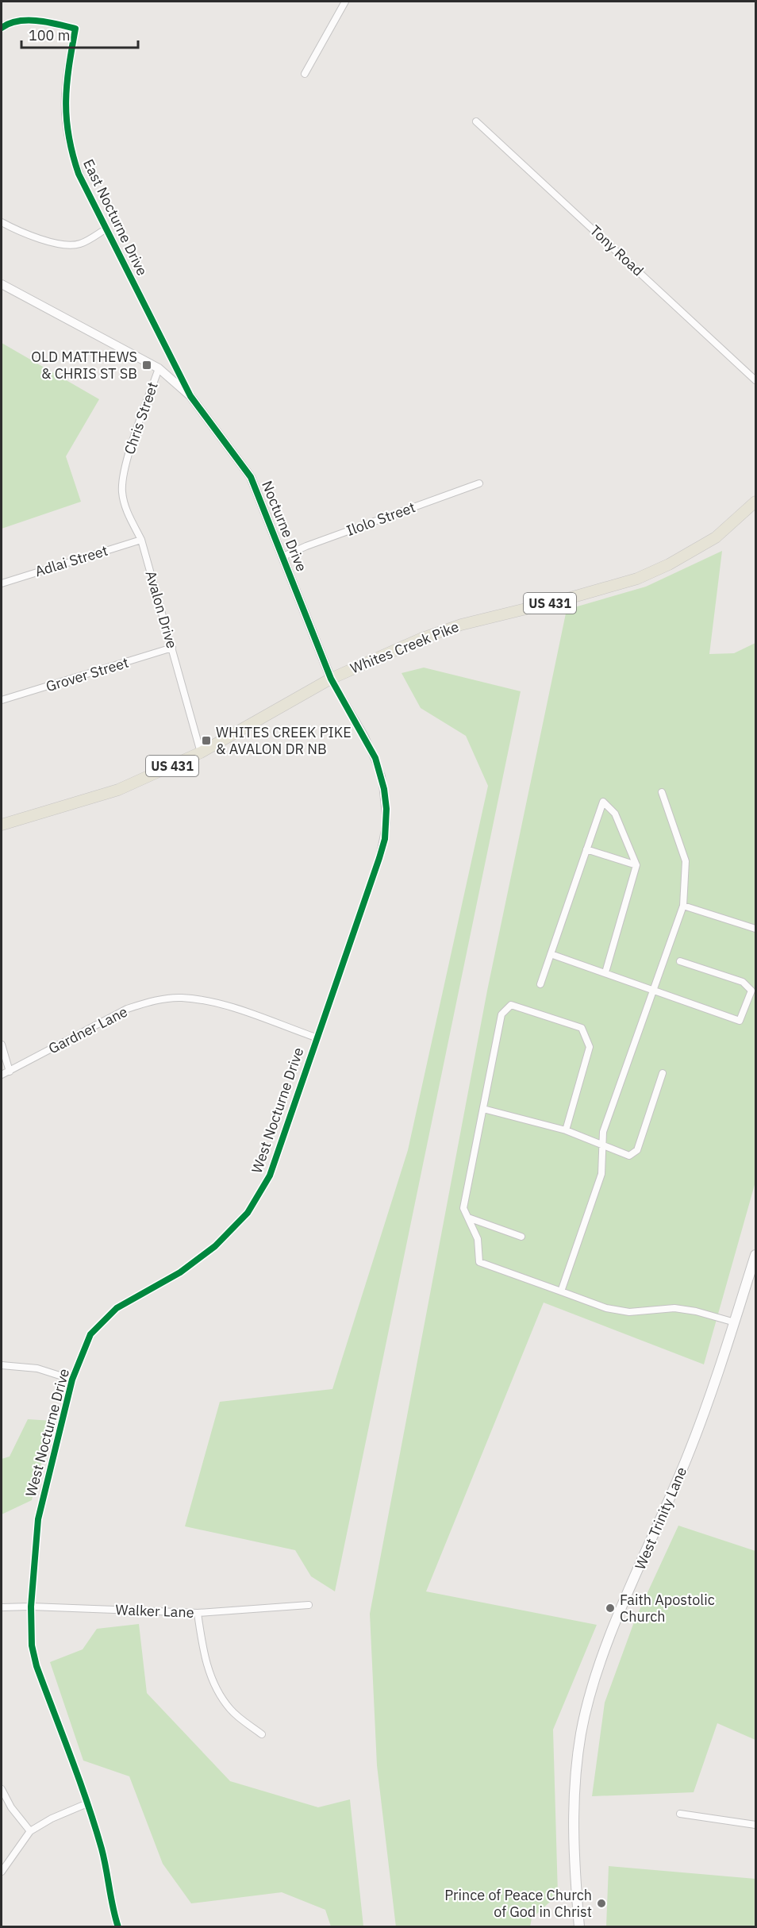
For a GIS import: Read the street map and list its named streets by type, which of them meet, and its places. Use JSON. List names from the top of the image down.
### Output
{
  "streets": {
    "main road": ["US 431", "Whites Creek Pike", "West Trinity Lane"],
    "street": [
      "East Nocturne Drive",
      "Tony Road",
      "Chris Street",
      "Ilolo Street",
      "Nocturne Drive",
      "Adlai Street",
      "Avalon Drive",
      "Grover Street",
      "Gardner Lane",
      "West Nocturne Drive",
      "Walker Lane"
    ]
  },
  "crossings": [
    ["East Nocturne Drive", "Nocturne Drive"],
    ["Chris Street", "Nocturne Drive"],
    ["Chris Street", "Avalon Drive"],
    ["Ilolo Street", "Nocturne Drive"],
    ["Nocturne Drive", "Whites Creek Pike"],
    ["Nocturne Drive", "West Nocturne Drive"],
    ["Adlai Street", "Avalon Drive"],
    ["Avalon Drive", "Whites Creek Pike"],
    ["Avalon Drive", "Grover Street"],
    ["Whites Creek Pike", "West Nocturne Drive"],
    ["Gardner Lane", "West Nocturne Drive"],
    ["West Nocturne Drive", "Walker Lane"]
  ],
  "places": {
    "transit": ["OLD MATTHEWS & CHRIS ST SB", "WHITES CREEK PIKE & AVALON DR NB"],
    "other": ["Faith Apostolic Church", "Prince of Peace Church of God in Christ"]
  },
  "scale_bar": "100 m"
}
